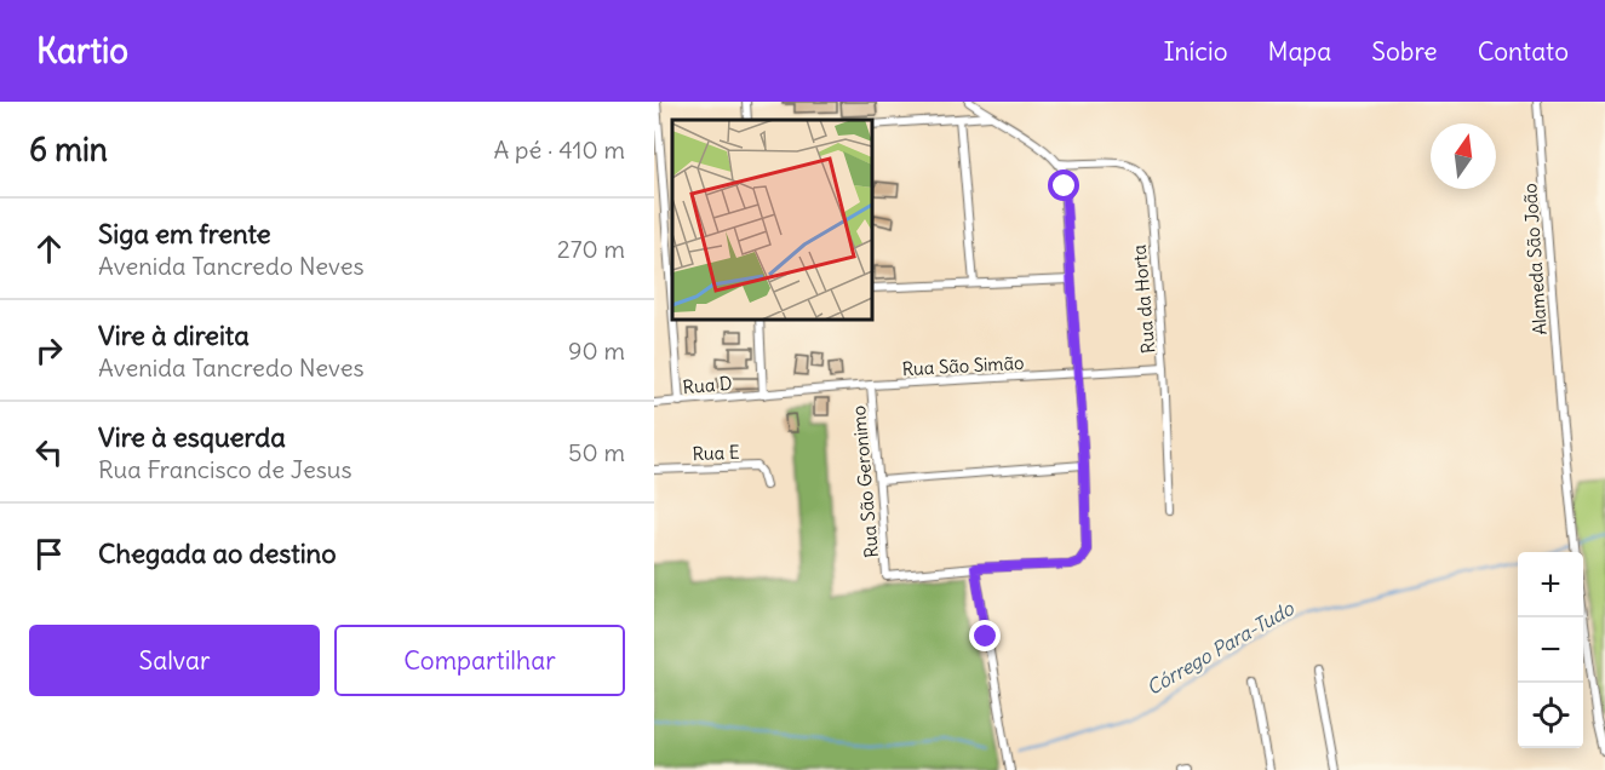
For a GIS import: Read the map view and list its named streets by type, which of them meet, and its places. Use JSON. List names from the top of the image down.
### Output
{
  "streets": {
    "street": [
      "Alameda São João",
      "Rua da Horta",
      "Rua São Simão",
      "Rua D",
      "Rua E",
      "Rua São Geronimo"
    ]
  },
  "crossings": [
    ["Rua da Horta", "Rua São Simão"],
    ["Rua São Simão", "Rua D"],
    ["Rua São Simão", "Rua São Geronimo"]
  ],
  "water": ["Córrego Para-Tudo"],
  "north": "top",
  "page": {
    "header": "Kartio",
    "nav": [
      "Início",
      "Mapa",
      "Sobre",
      "Contato"
    ],
    "heading": ["6 min", "A pé · 410 m"],
    "list": [
      ["Siga em frente", "Avenida Tancredo Neves", "270 m"],
      ["Vire à direita", "Avenida Tancredo Neves", "90 m"],
      ["Vire à esquerda", "Rua Francisco de Jesus", "50 m"],
      "Chegada ao destino"
    ],
    "map_buttons": ["+", "−"],
    "buttons": ["Salvar", "Compartilhar"]
  }
}
